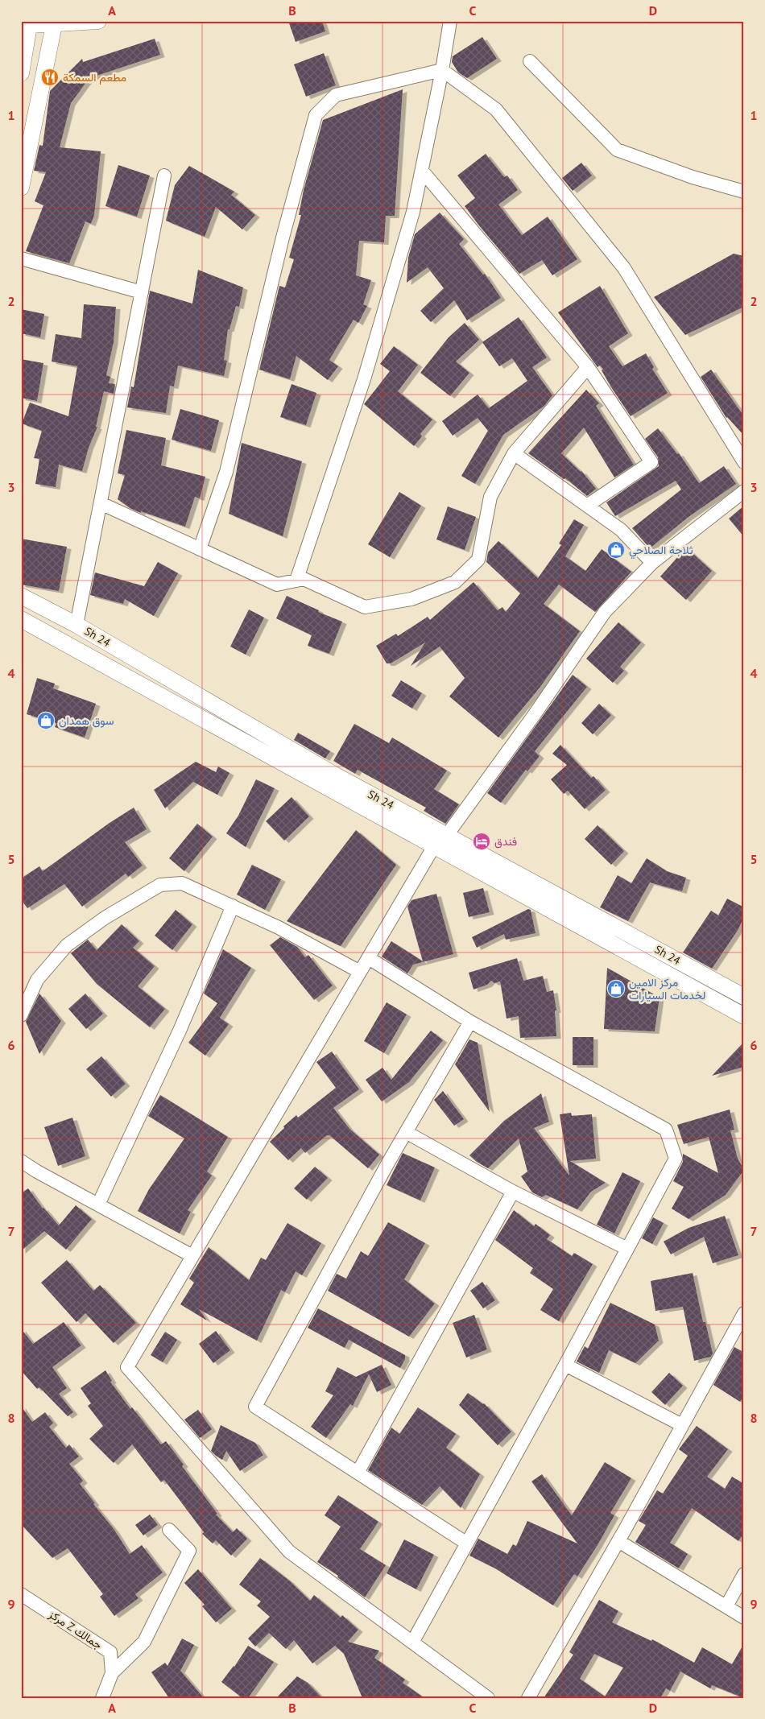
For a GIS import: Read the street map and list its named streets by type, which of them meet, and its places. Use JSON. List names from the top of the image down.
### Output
{
  "streets": {
    "street": ["Sh 24", "مركز Z جمالك"]
  },
  "places": {
    "restaurant": ["مطعم السمكة"],
    "shop": ["ثلاجة الصلاحي", "سوق همدان", "مركز الامين لخدمات السيارات"],
    "hotel": ["فندق"]
  },
  "grid": {
    "columns": [
      "A",
      "B",
      "C",
      "D"
    ],
    "rows": [
      "1",
      "2",
      "3",
      "4",
      "5",
      "6",
      "7",
      "8",
      "9"
    ]
  }
}
